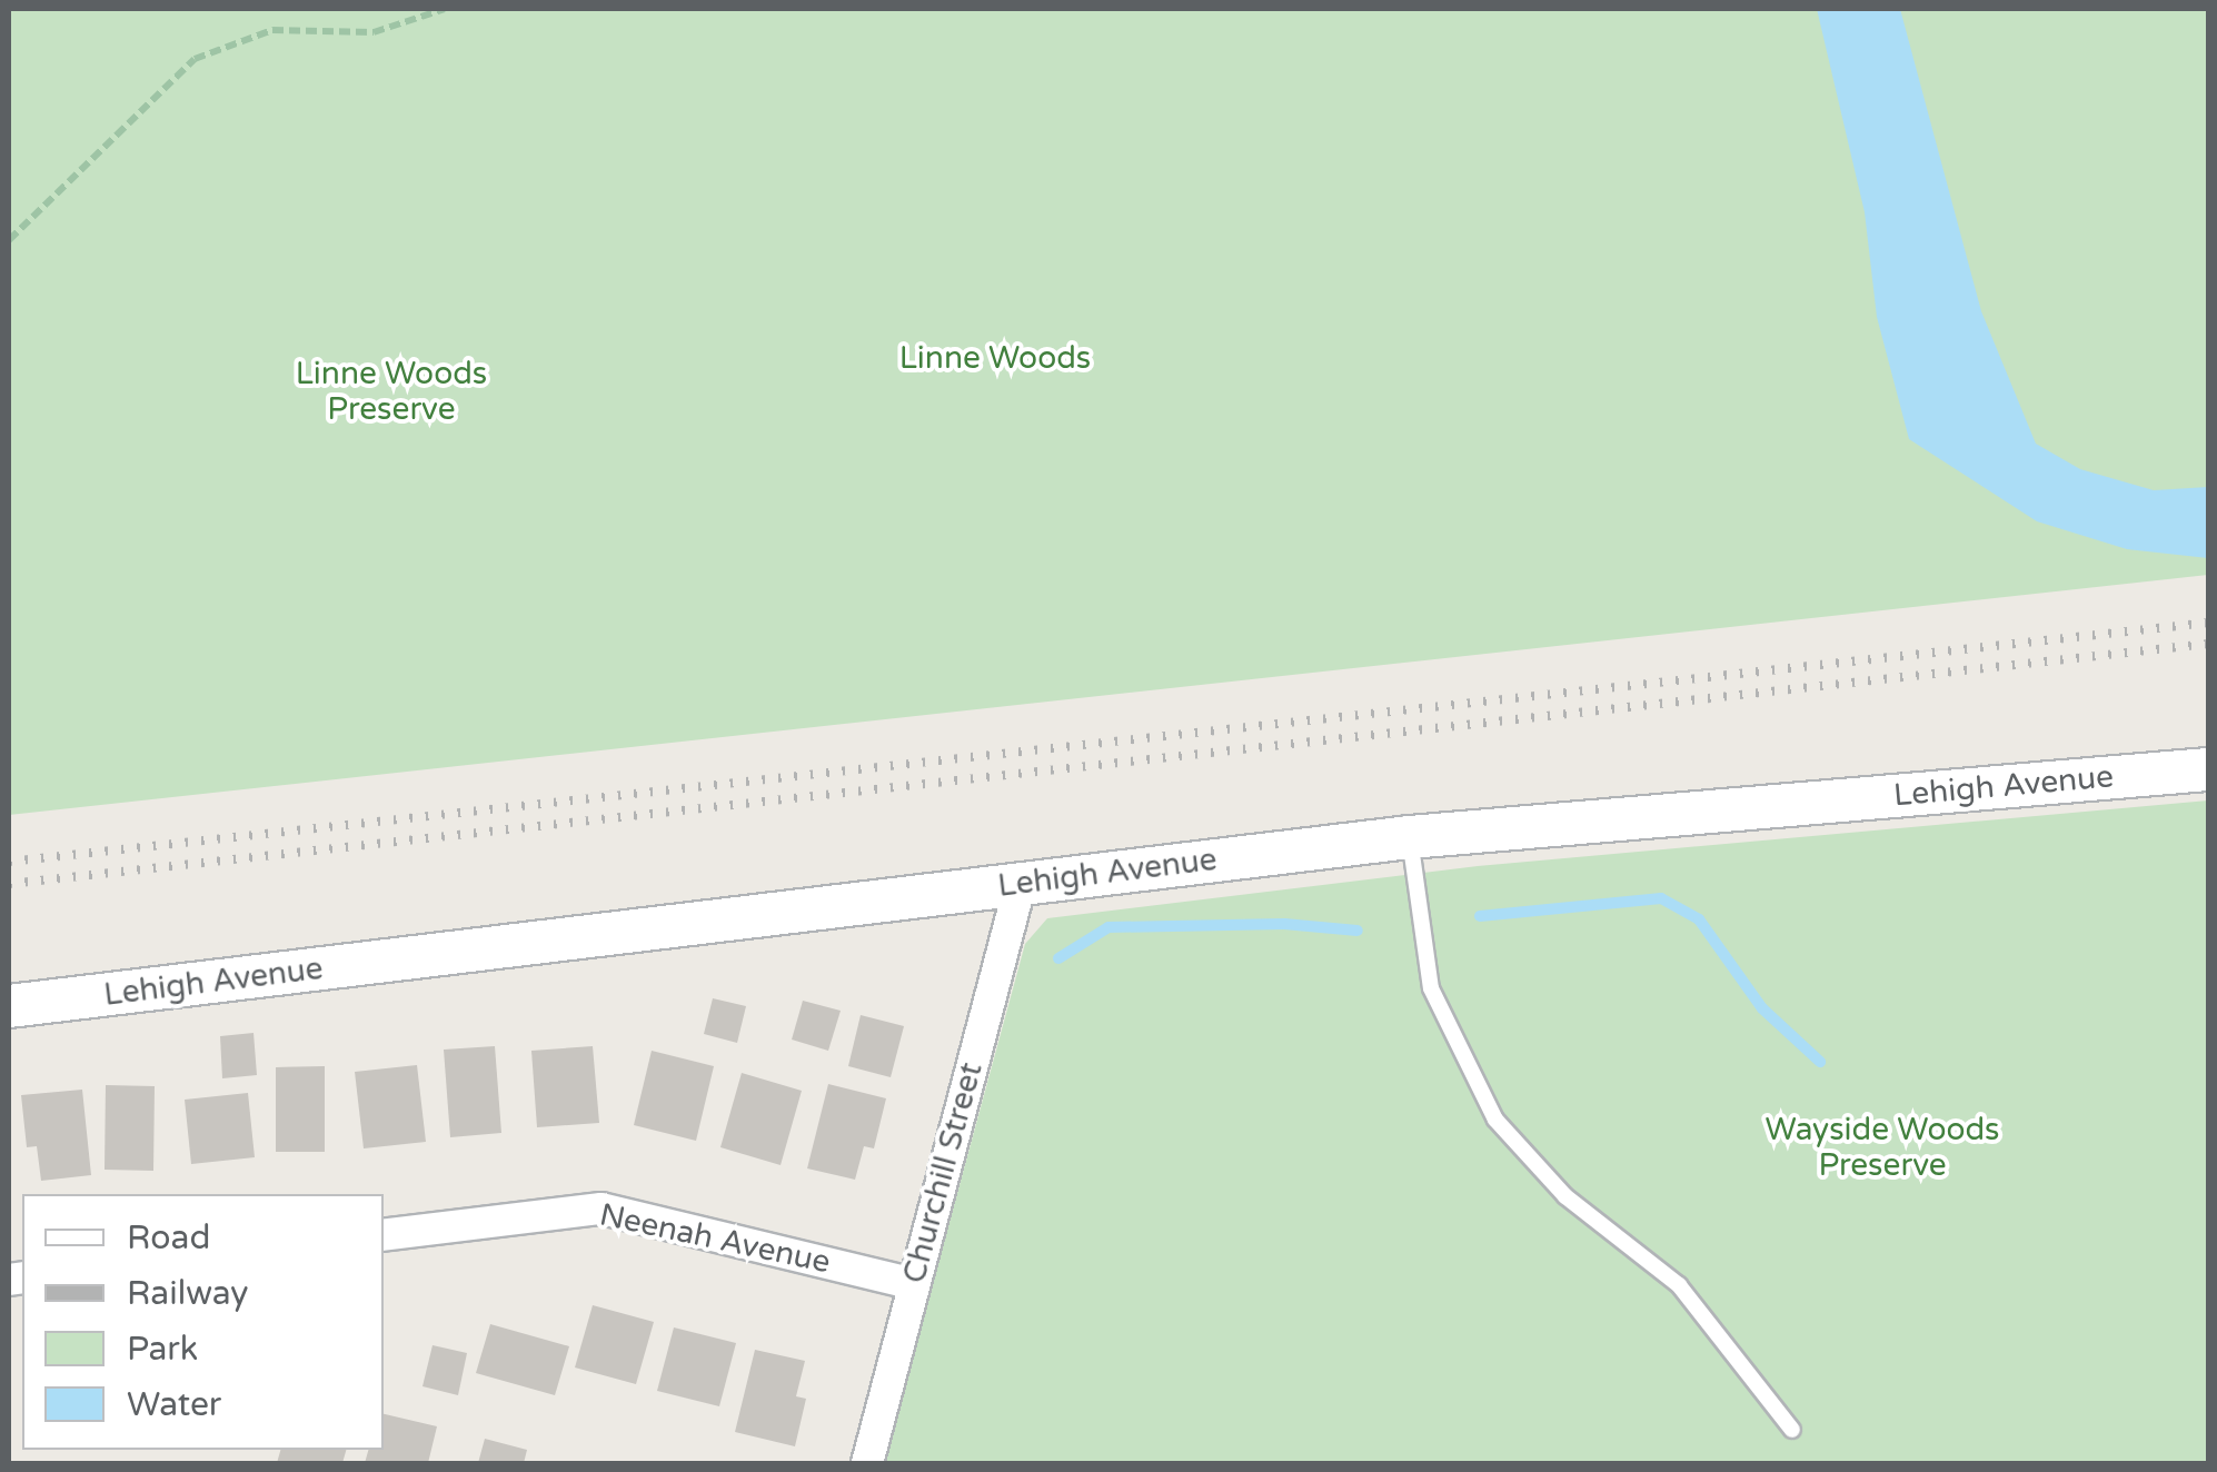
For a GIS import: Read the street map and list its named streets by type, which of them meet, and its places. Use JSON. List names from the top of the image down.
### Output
{
  "streets": {
    "street": ["Lehigh Avenue", "Churchill Street", "Neenah Avenue"]
  },
  "crossings": [
    ["Lehigh Avenue", "Churchill Street"],
    ["Churchill Street", "Neenah Avenue"]
  ],
  "parks": ["Linne Woods", "Linne Woods Preserve", "Wayside Woods Preserve"],
  "legend": [
    "Road",
    "Railway",
    "Park",
    "Water"
  ]
}
